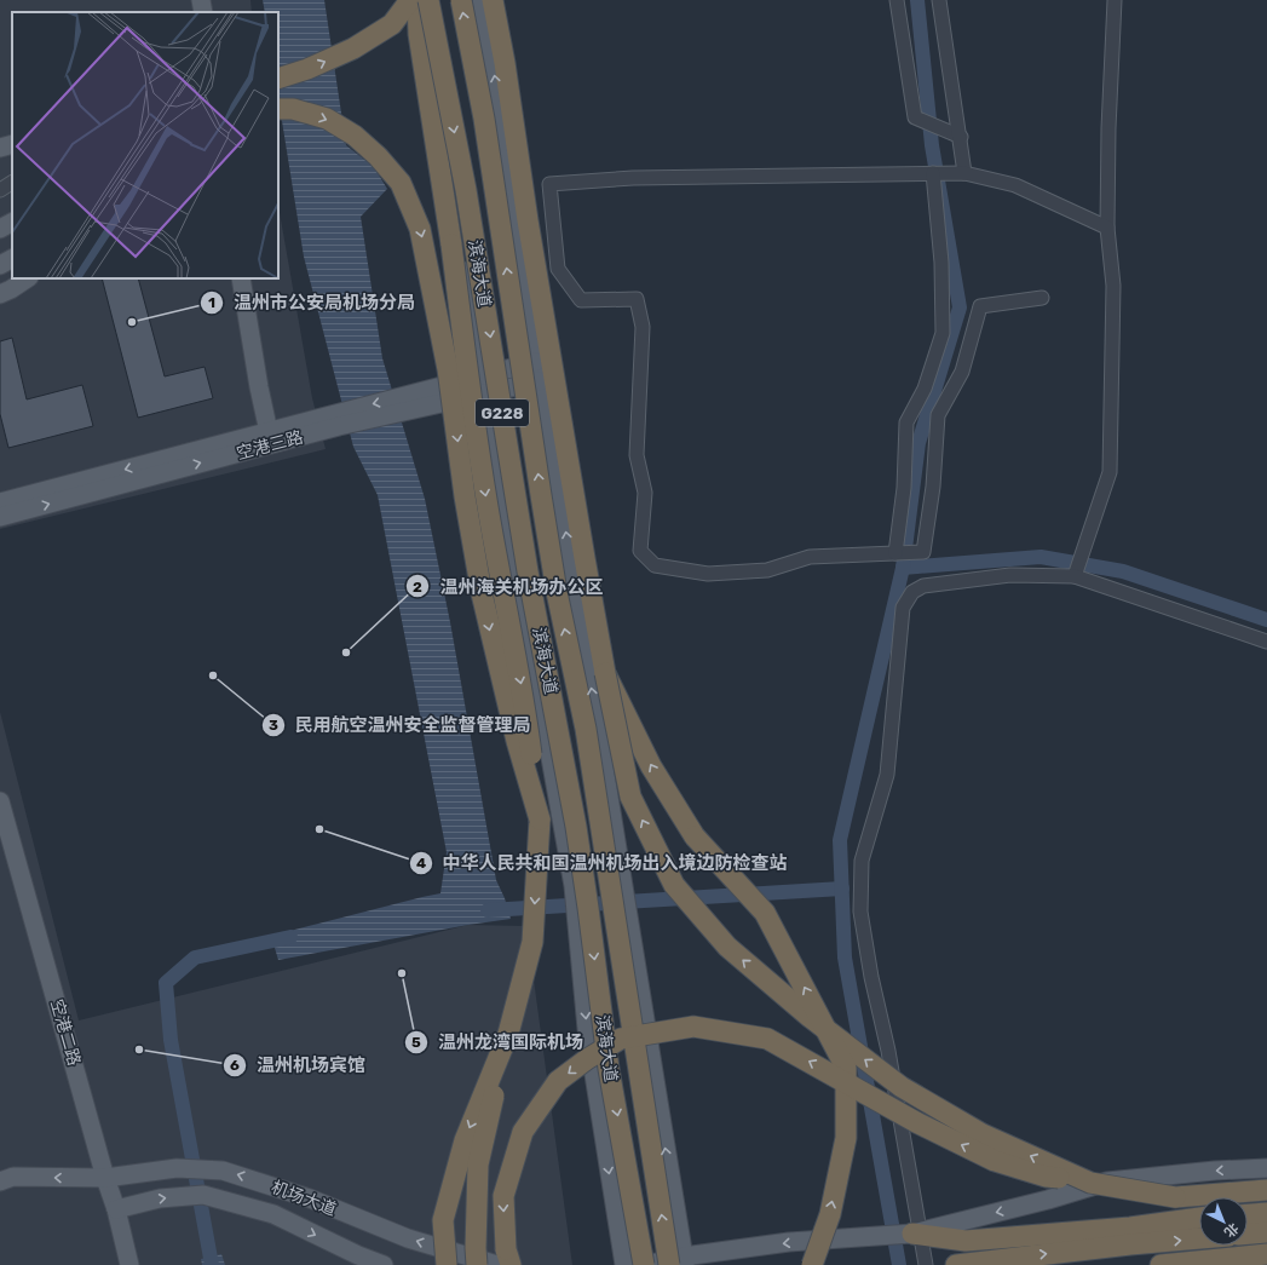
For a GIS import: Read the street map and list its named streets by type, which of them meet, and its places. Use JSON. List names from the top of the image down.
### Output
{
  "streets": {
    "highway": ["滨海大道", "G228"],
    "main road": ["空港三路", "空港二路", "机场大道"]
  },
  "crossings": [
    ["空港二路", "机场大道"]
  ],
  "places": [
    "温州市公安局机场分局",
    "温州海关机场办公区",
    "民用航空温州安全监督管理局",
    "中华人民共和国温州机场出入境边防检查站",
    "温州龙湾国际机场",
    "温州机场宾馆"
  ],
  "north": "bottom right"
}
